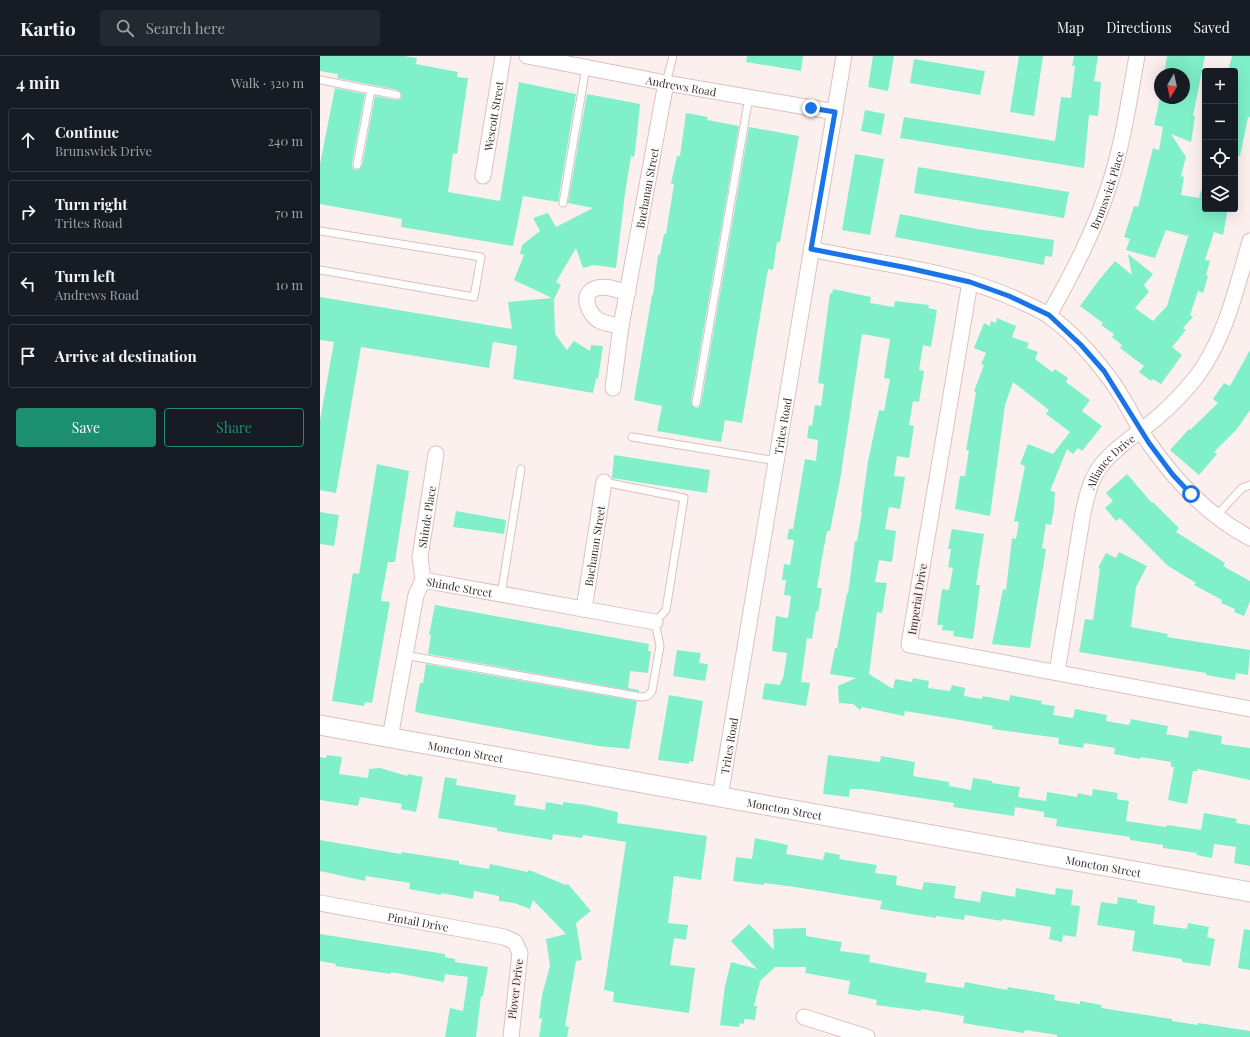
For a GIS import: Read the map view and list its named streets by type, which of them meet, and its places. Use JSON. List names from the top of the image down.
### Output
{
  "streets": {
    "street": [
      "Andrews Road",
      "Wescott Street",
      "Buchanan Street",
      "Brunswick Place",
      "Trites Road",
      "Alliance Drive",
      "Shinde Place",
      "Shinde Street",
      "Imperial Drive",
      "Moncton Street",
      "Pintail Drive",
      "Plover Drive"
    ]
  },
  "crossings": [
    ["Andrews Road", "Buchanan Street"],
    ["Andrews Road", "Trites Road"],
    ["Buchanan Street", "Shinde Street"],
    ["Trites Road", "Moncton Street"],
    ["Alliance Drive", "Imperial Drive"],
    ["Shinde Place", "Shinde Street"],
    ["Shinde Street", "Moncton Street"],
    ["Pintail Drive", "Plover Drive"]
  ],
  "north": "bottom",
  "page": {
    "header": "Kartio",
    "search": "Search here",
    "nav": ["Map", "Directions", "Saved"],
    "heading": ["4 min", "Walk · 320 m"],
    "map_buttons": ["+", "−"],
    "list": [
      ["Continue", "Brunswick Drive", "240 m"],
      ["Turn right", "Trites Road", "70 m"],
      ["Turn left", "Andrews Road", "10 m"],
      "Arrive at destination"
    ],
    "buttons": ["Save", "Share"]
  }
}
